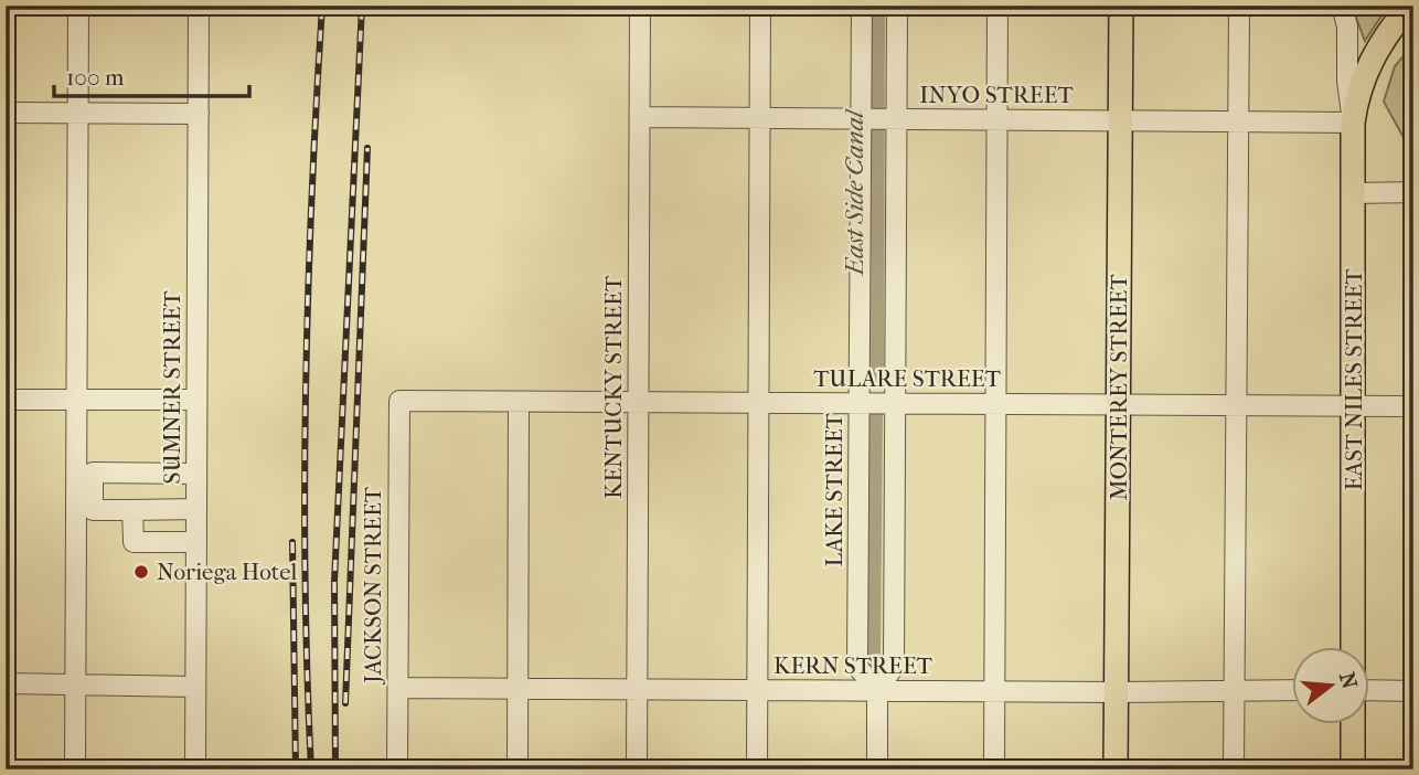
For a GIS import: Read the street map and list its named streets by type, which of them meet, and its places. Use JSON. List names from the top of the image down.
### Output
{
  "streets": {
    "main road": ["EAST NILES STREET", "MONTEREY STREET"],
    "street": [
      "INYO STREET",
      "TULARE STREET",
      "SUMNER STREET",
      "KENTUCKY STREET",
      "LAKE STREET",
      "JACKSON STREET",
      "KERN STREET"
    ]
  },
  "crossings": [
    ["INYO STREET", "EAST NILES STREET"],
    ["INYO STREET", "KENTUCKY STREET"],
    ["INYO STREET", "MONTEREY STREET"],
    ["INYO STREET", "LAKE STREET"],
    ["TULARE STREET", "EAST NILES STREET"],
    ["TULARE STREET", "KENTUCKY STREET"],
    ["TULARE STREET", "MONTEREY STREET"],
    ["TULARE STREET", "LAKE STREET"],
    ["TULARE STREET", "JACKSON STREET"],
    ["KENTUCKY STREET", "KERN STREET"],
    ["MONTEREY STREET", "KERN STREET"],
    ["LAKE STREET", "KERN STREET"],
    ["JACKSON STREET", "KERN STREET"]
  ],
  "water": ["East Side Canal"],
  "places": ["Noriega Hotel"],
  "scale_bar": "100 m",
  "north": "right"
}
